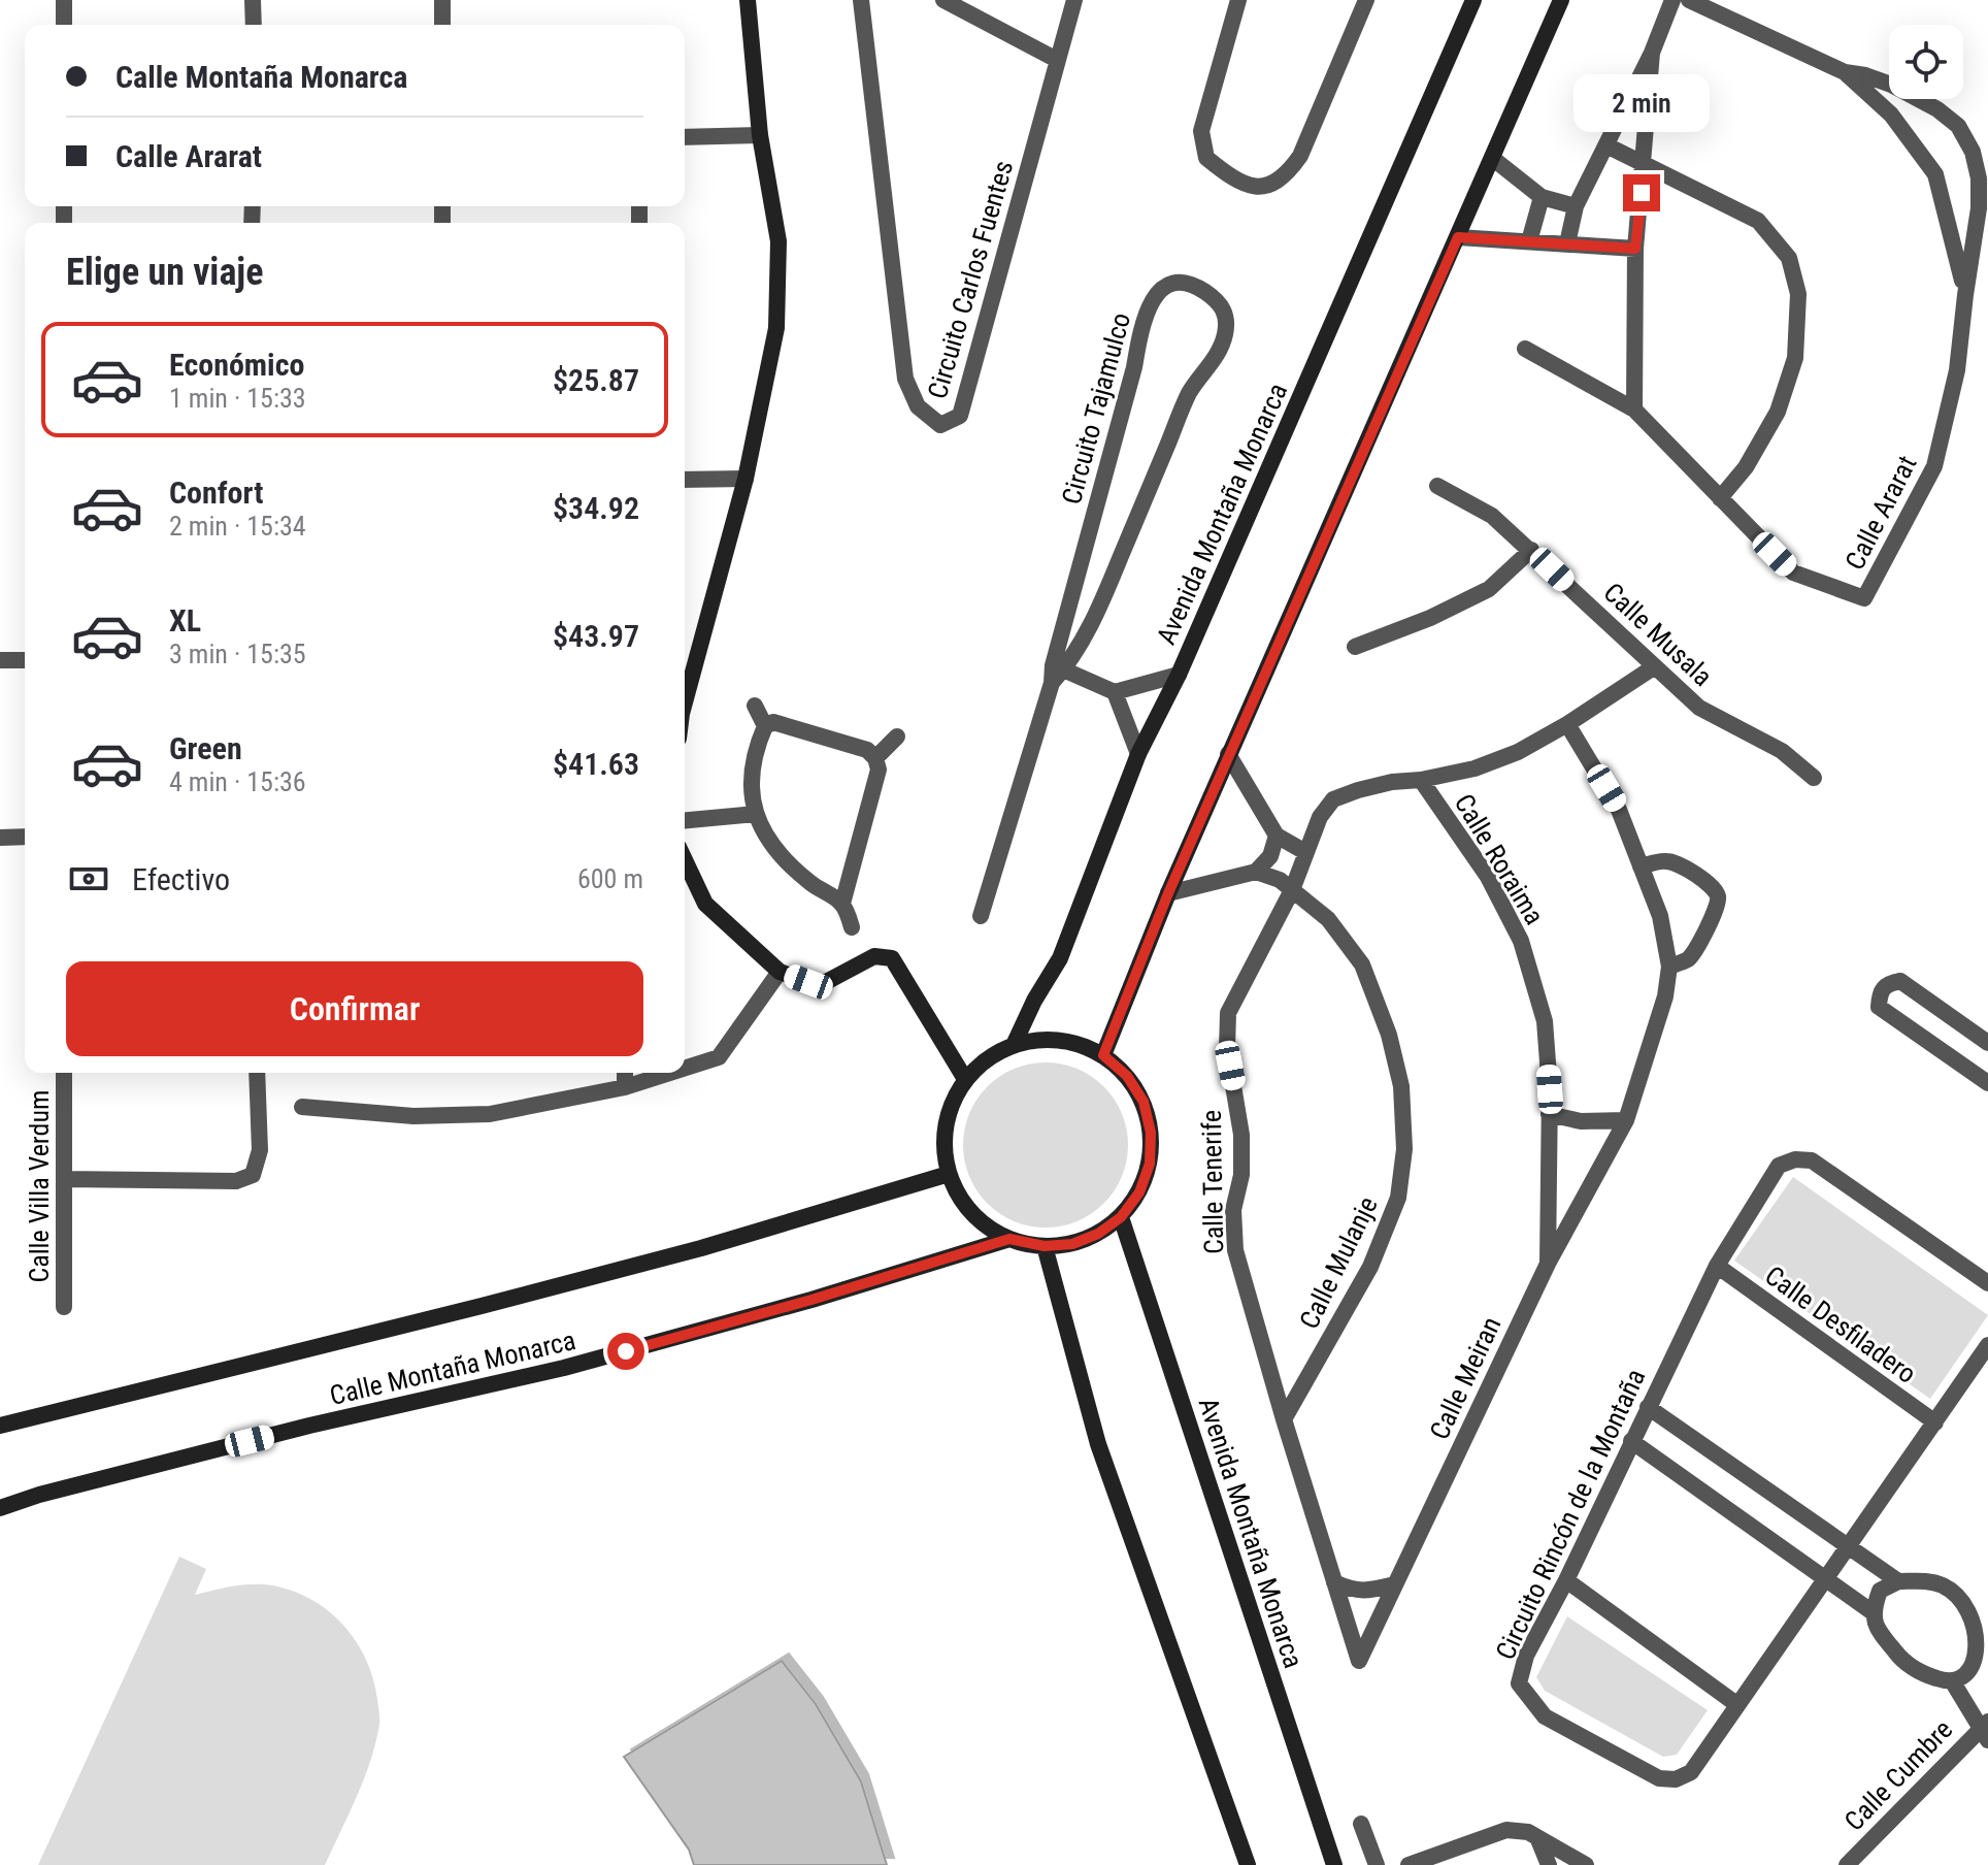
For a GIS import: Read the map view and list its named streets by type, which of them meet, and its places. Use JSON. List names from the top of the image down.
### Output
{
  "streets": {
    "main road": ["Avenida Montaña Monarca", "Calle Montaña Monarca"],
    "street": [
      "Circuito Carlos Fuentes",
      "Circuito Tajamulco",
      "Calle Ararat",
      "Calle Musala",
      "Calle Roraima",
      "Calle Tenerife",
      "Calle Villa Verdum",
      "Calle Mulanje",
      "Calle Desfiladero",
      "Calle Meiran",
      "Circuito Rincón de la Montaña",
      "Calle Cumbre"
    ]
  },
  "crossings": [
    ["Avenida Montaña Monarca", "Calle Montaña Monarca"],
    ["Calle Musala", "Calle Tenerife"],
    ["Calle Roraima", "Calle Tenerife"],
    ["Calle Roraima", "Calle Meiran"],
    ["Calle Tenerife", "Calle Mulanje"],
    ["Calle Tenerife", "Calle Meiran"],
    ["Calle Desfiladero", "Circuito Rincón de la Montaña"]
  ],
  "page": {
    "banner": ["Calle Montaña Monarca", "Calle Ararat"],
    "bubble": "2 min",
    "heading": "Elige un viaje",
    "list": [
      {
        "name": "Económico",
        "note": "1 min · 15:33",
        "value": "$25.87"
      },
      {
        "name": "Confort",
        "note": "2 min · 15:34",
        "value": "$34.92"
      },
      {
        "name": "XL",
        "note": "3 min · 15:35",
        "value": "$43.97"
      },
      {
        "name": "Green",
        "note": "4 min · 15:36",
        "value": "$41.63"
      }
    ],
    "pay": ["Efectivo", "600 m"],
    "buttons": "Confirmar"
  }
}
